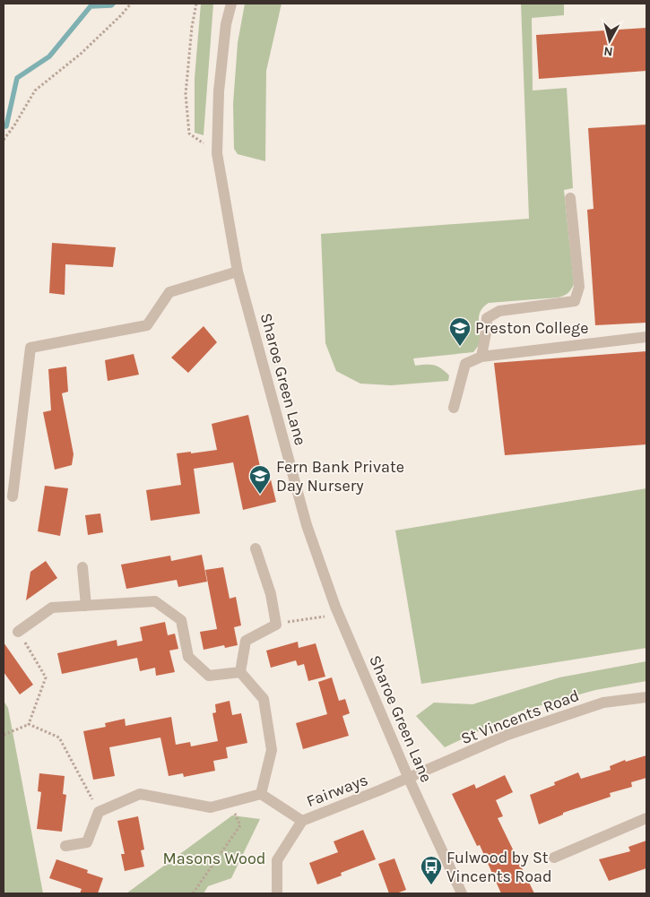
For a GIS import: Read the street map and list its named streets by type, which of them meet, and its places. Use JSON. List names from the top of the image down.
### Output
{
  "streets": {
    "street": ["Sharoe Green Lane", "St Vincents Road", "Fairways"]
  },
  "crossings": [
    ["Sharoe Green Lane", "St Vincents Road"],
    ["Sharoe Green Lane", "Fairways"],
    ["St Vincents Road", "Fairways"]
  ],
  "parks": ["Masons Wood"],
  "places": {
    "school or university": ["Preston College", "Fern Bank Private Day Nursery"],
    "bus stop": ["Fulwood by St Vincents Road"]
  },
  "north": "bottom"
}
